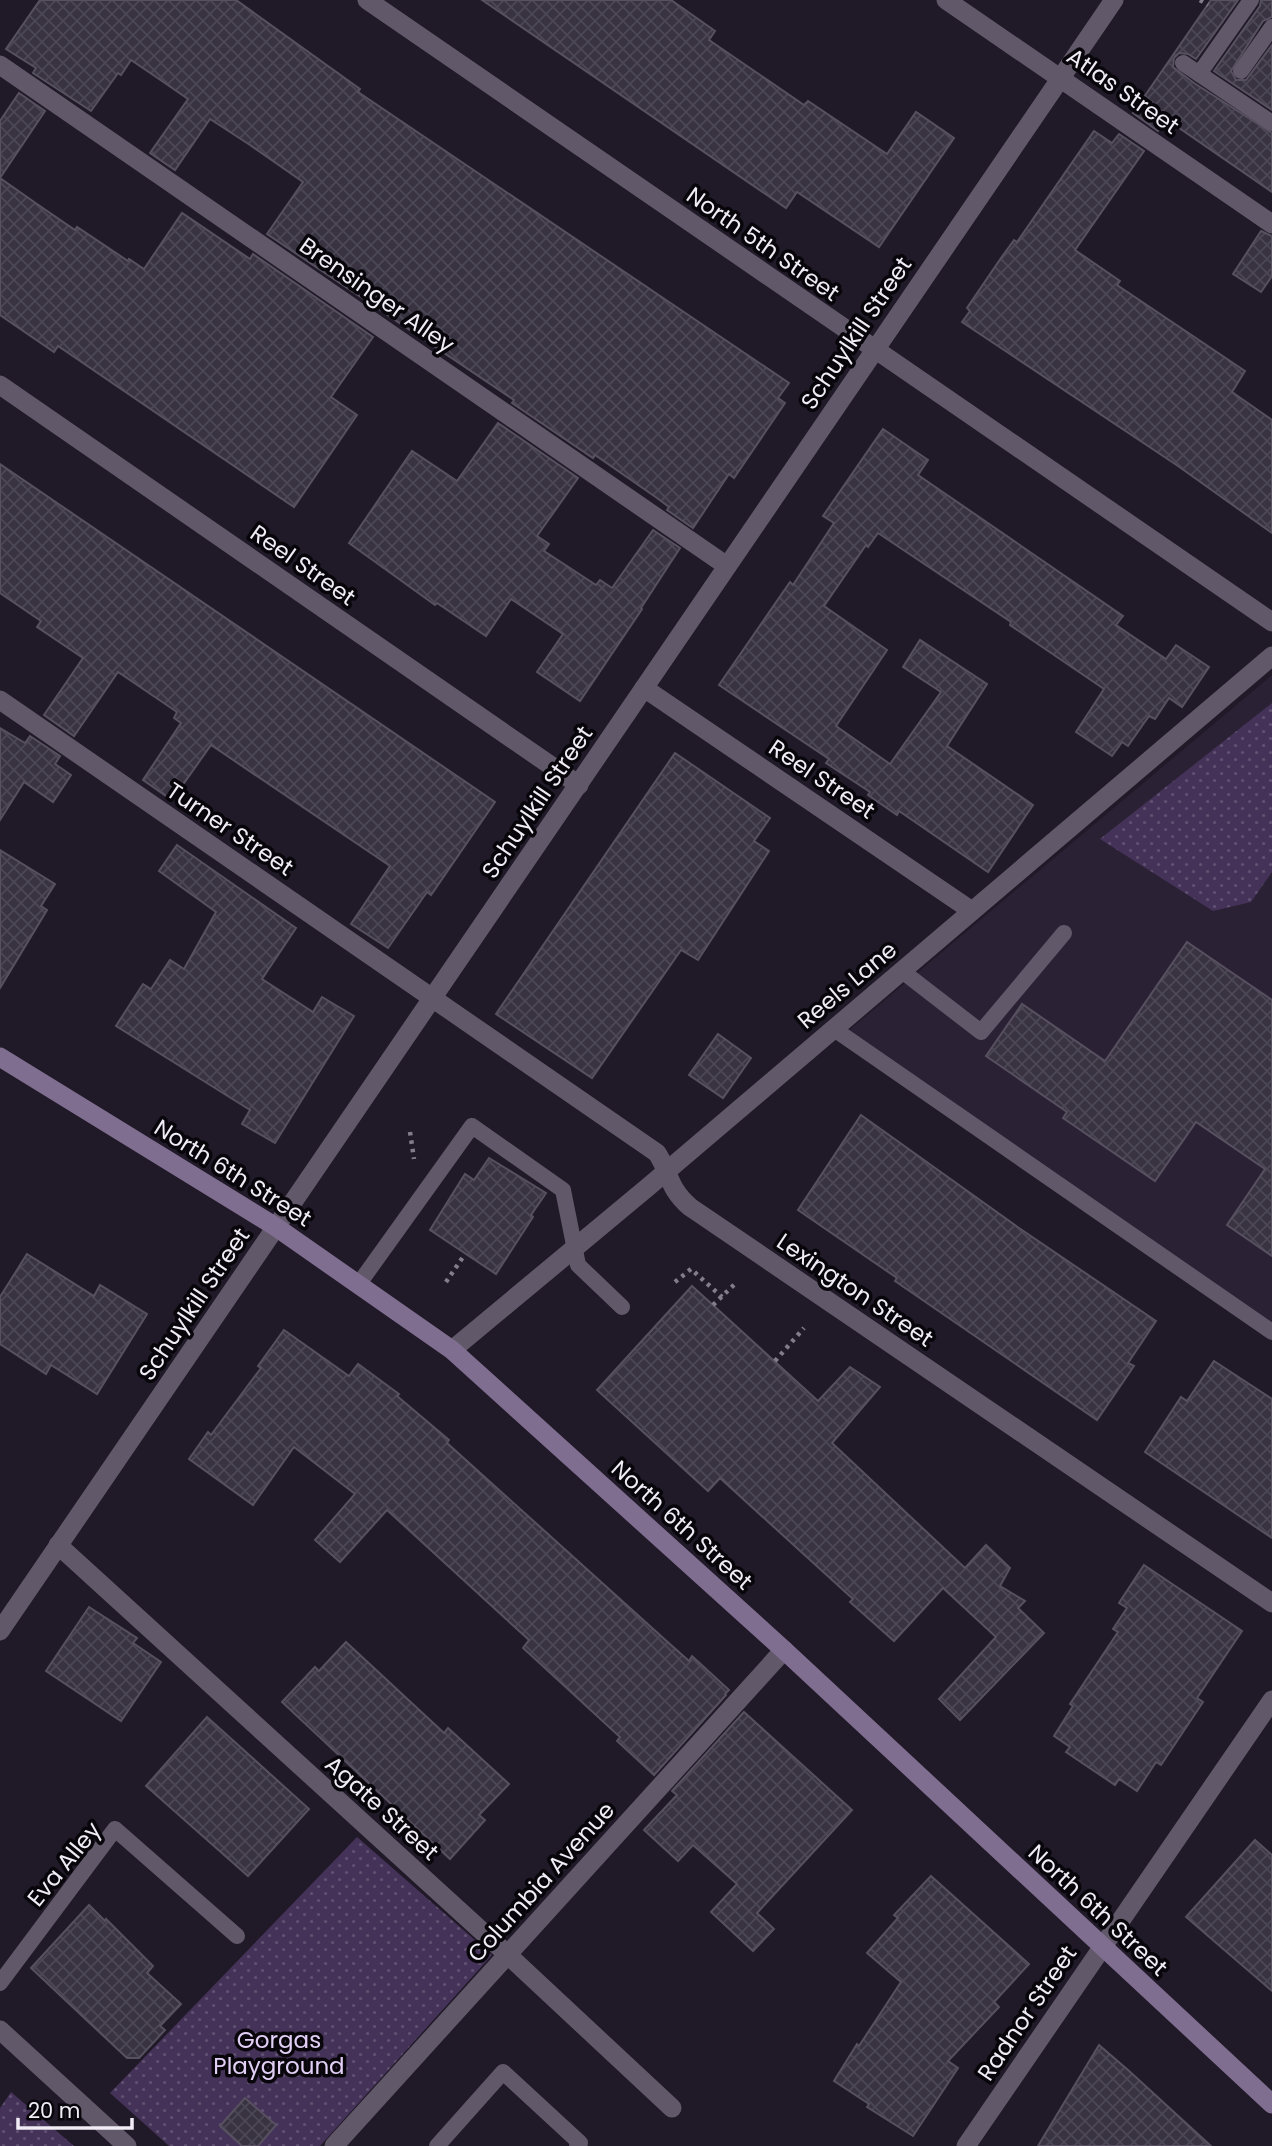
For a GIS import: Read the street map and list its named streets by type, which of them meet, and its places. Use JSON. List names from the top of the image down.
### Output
{
  "streets": {
    "main road": ["North 6th Street"],
    "street": [
      "Atlas Street",
      "North 5th Street",
      "Brensinger Alley",
      "Schuylkill Street",
      "Reel Street",
      "Turner Street",
      "Reels Lane",
      "Lexington Street",
      "Agate Street",
      "Columbia Avenue",
      "Radnor Street"
    ],
    "lane": ["Eva Alley"]
  },
  "crossings": [
    ["Atlas Street", "Schuylkill Street"],
    ["North 5th Street", "Schuylkill Street"],
    ["Brensinger Alley", "Schuylkill Street"],
    ["Schuylkill Street", "Reel Street"],
    ["Schuylkill Street", "Turner Street"],
    ["Schuylkill Street", "North 6th Street"],
    ["Schuylkill Street", "Lexington Street"],
    ["Schuylkill Street", "Agate Street"],
    ["Reel Street", "Reels Lane"],
    ["Turner Street", "Lexington Street"],
    ["Reels Lane", "North 6th Street"],
    ["Reels Lane", "Lexington Street"],
    ["North 6th Street", "Columbia Avenue"],
    ["North 6th Street", "Radnor Street"],
    ["Agate Street", "Columbia Avenue"]
  ],
  "parks": ["Gorgas Playground"],
  "scale_bar": "20 m"
}
